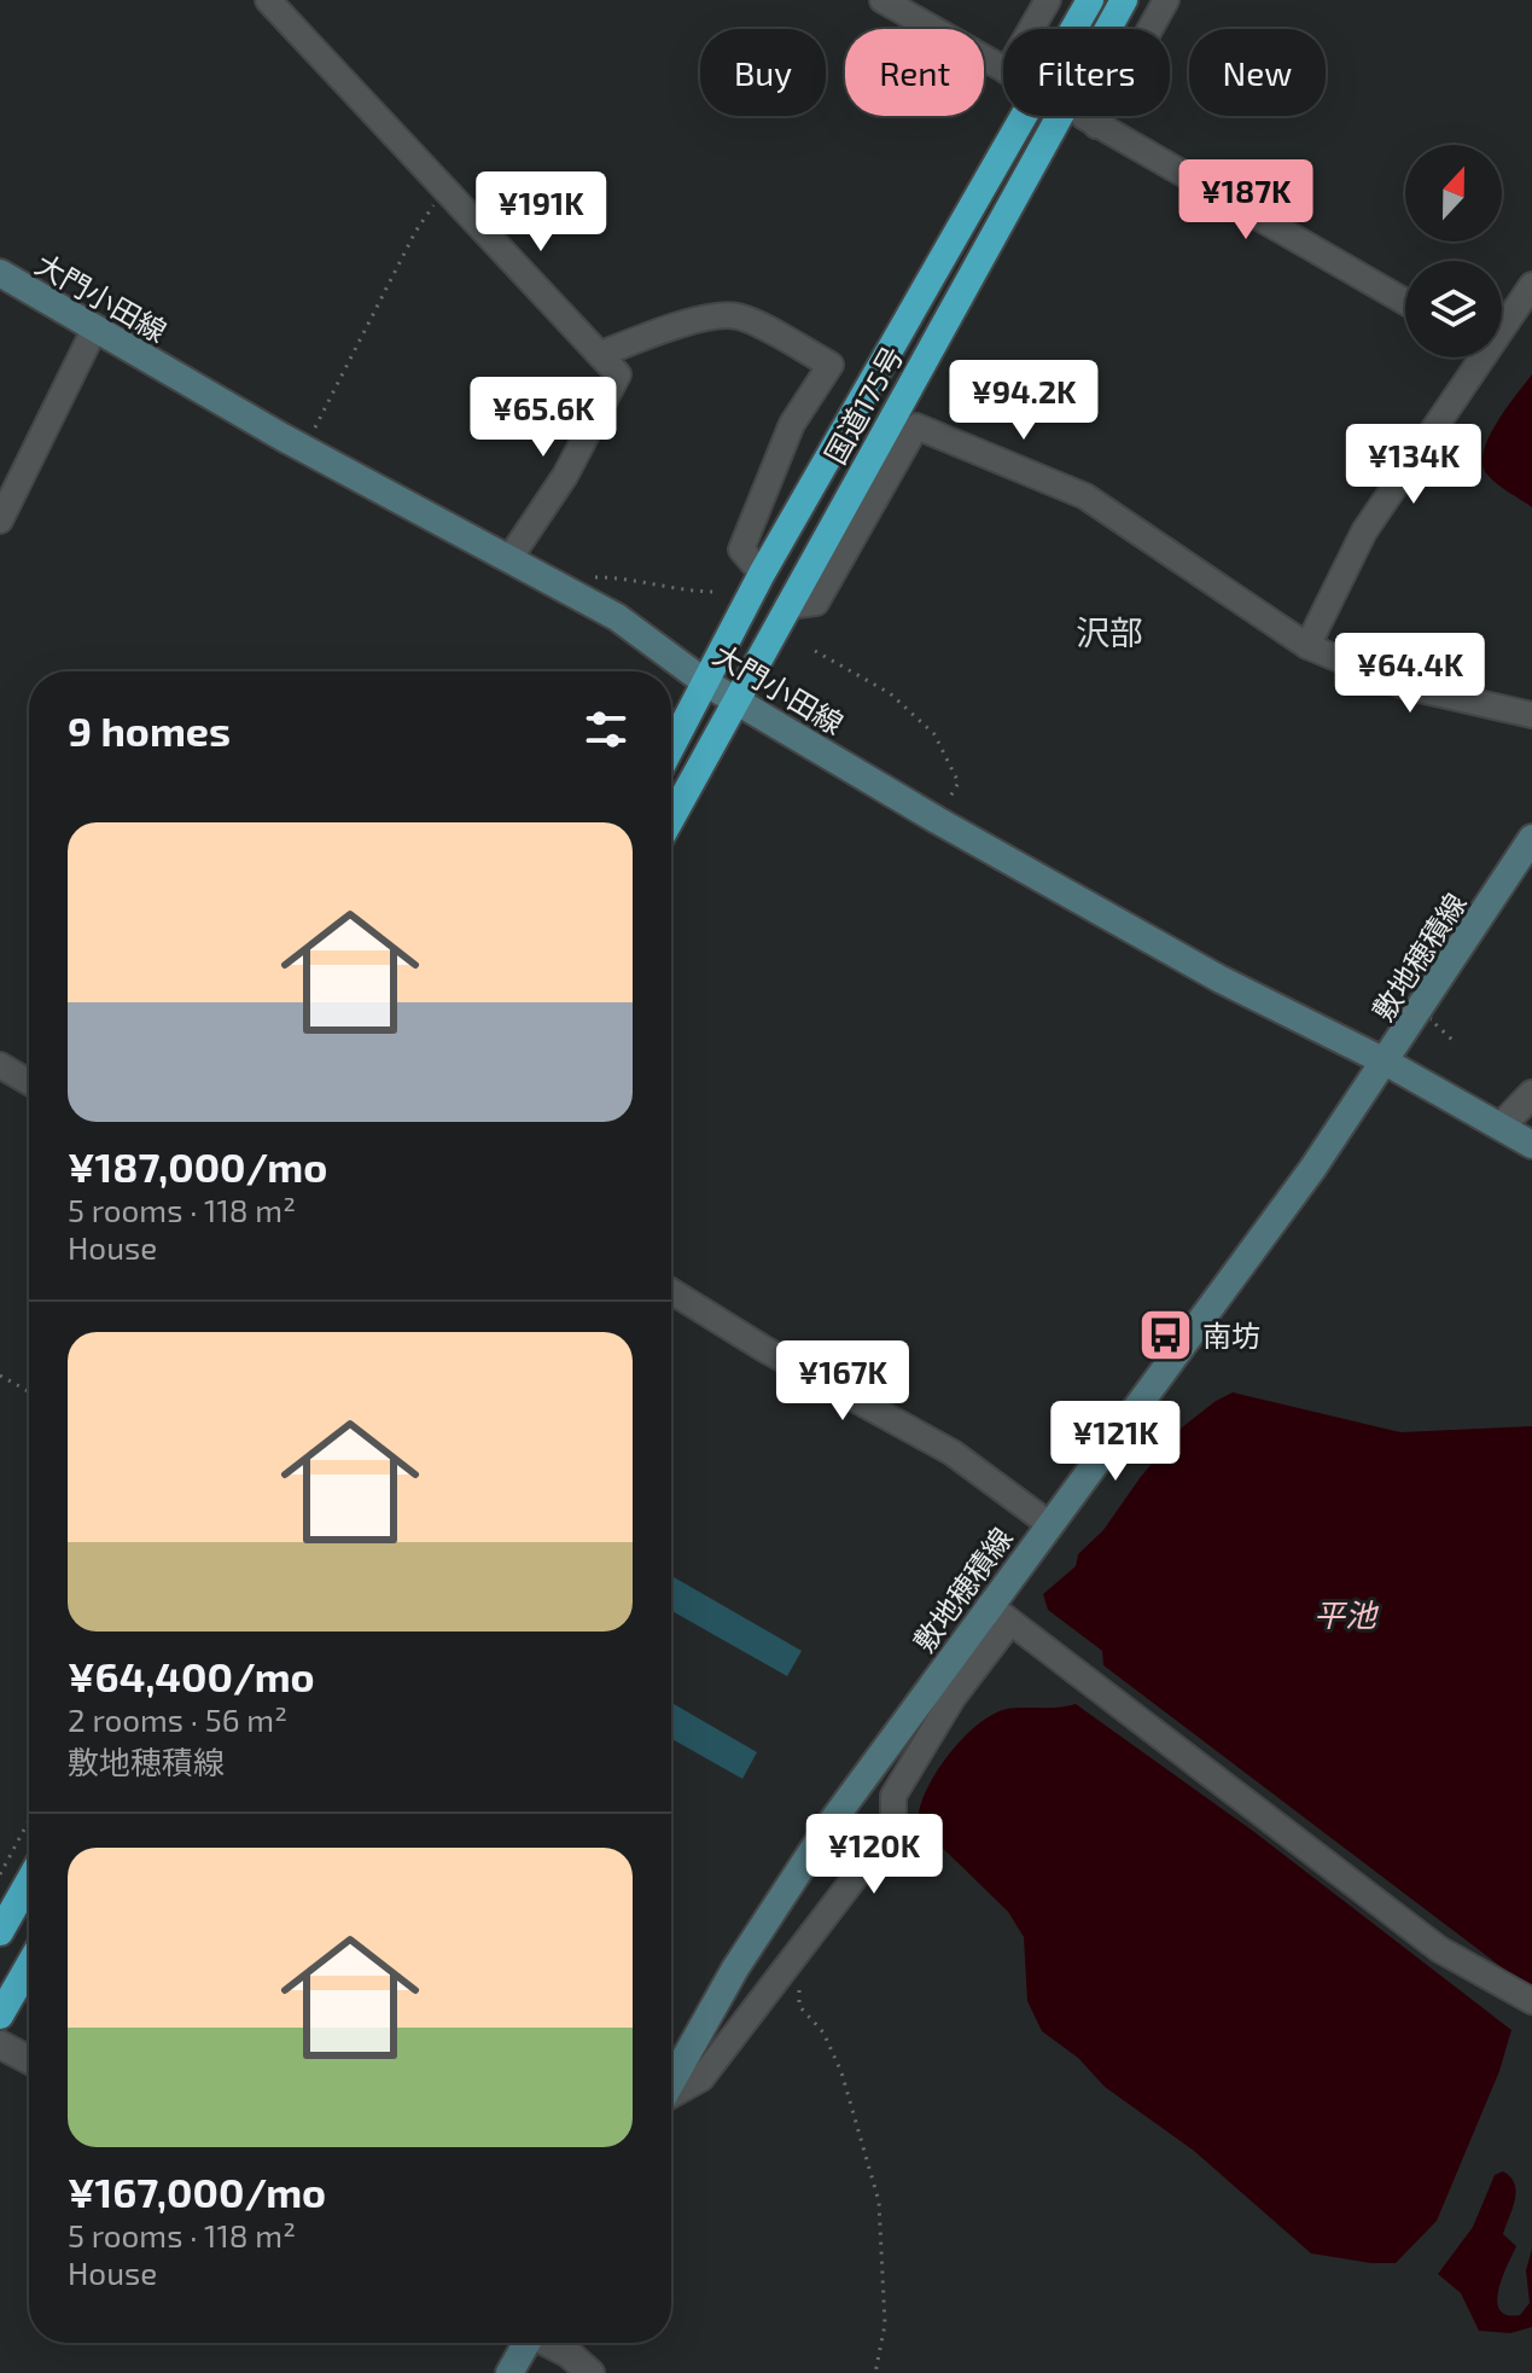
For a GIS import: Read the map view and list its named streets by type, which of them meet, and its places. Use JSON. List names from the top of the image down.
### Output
{
  "streets": {
    "highway": ["国道175号"],
    "main road": ["大門小田線", "敷地穂積線"]
  },
  "crossings": [
    ["大門小田線", "国道175号"],
    ["大門小田線", "敷地穂積線"]
  ],
  "districts": ["沢部"],
  "water": ["平池"],
  "places": {
    "bus stop": ["南坊"]
  },
  "north": "top",
  "page": {
    "chip": [
      "Buy",
      "Rent",
      "Filters",
      "New"
    ],
    "price": [
      "¥187K",
      "¥191K",
      "¥94.2K",
      "¥65.6K",
      "¥134K",
      "¥64.4K",
      "¥167K",
      "¥121K",
      "¥120K"
    ],
    "heading": "9 homes",
    "list": [
      {
        "name": "¥187,000/mo",
        "note": "5 rooms · 118 m² · House"
      },
      {
        "name": "¥64,400/mo",
        "note": "2 rooms · 56 m² · 敷地穂積線"
      },
      {
        "name": "¥167,000/mo",
        "note": "5 rooms · 118 m² · House"
      }
    ]
  }
}
